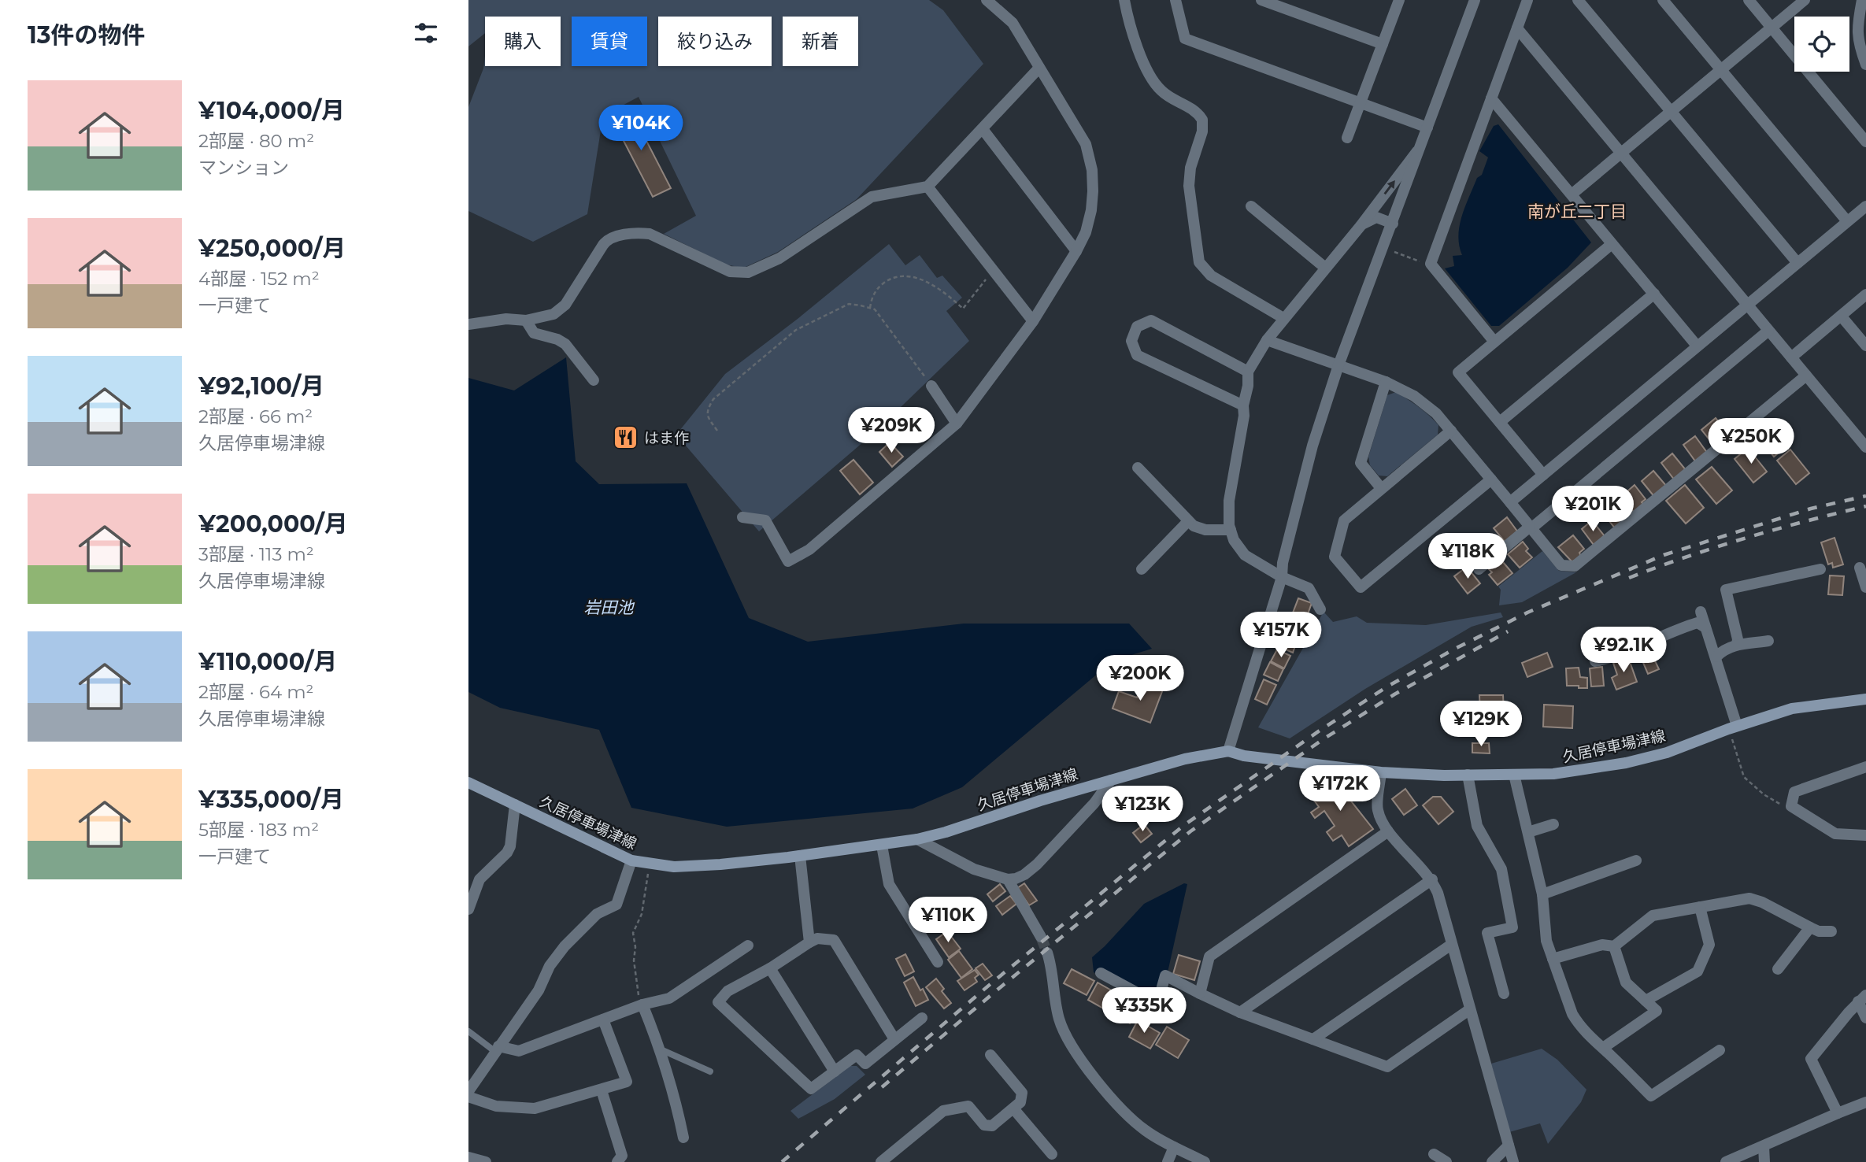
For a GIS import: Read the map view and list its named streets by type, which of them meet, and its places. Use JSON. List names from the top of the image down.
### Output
{
  "streets": {
    "main road": ["久居停車場津線"]
  },
  "districts": ["南が丘二丁目"],
  "water": ["岩田池"],
  "places": {
    "restaurant": ["はま作"]
  },
  "page": {
    "heading": "13件の物件",
    "chip": [
      "購入",
      "賃貸",
      "絞り込み",
      "新着"
    ],
    "list": [
      {
        "name": "¥104,000/月",
        "note": "2部屋 · 80 m² · マンション"
      },
      {
        "name": "¥250,000/月",
        "note": "4部屋 · 152 m² · 一戸建て"
      },
      {
        "name": "¥92,100/月",
        "note": "2部屋 · 66 m² · 久居停車場津線"
      },
      {
        "name": "¥200,000/月",
        "note": "3部屋 · 113 m² · 久居停車場津線"
      },
      {
        "name": "¥110,000/月",
        "note": "2部屋 · 64 m² · 久居停車場津線"
      },
      {
        "name": "¥335,000/月",
        "note": "5部屋 · 183 m² · 一戸建て"
      }
    ],
    "price": [
      "¥104K",
      "¥209K",
      "¥250K",
      "¥201K",
      "¥118K",
      "¥157K",
      "¥92.1K",
      "¥200K",
      "¥129K",
      "¥172K",
      "¥123K",
      "¥110K",
      "¥335K"
    ]
  }
}
